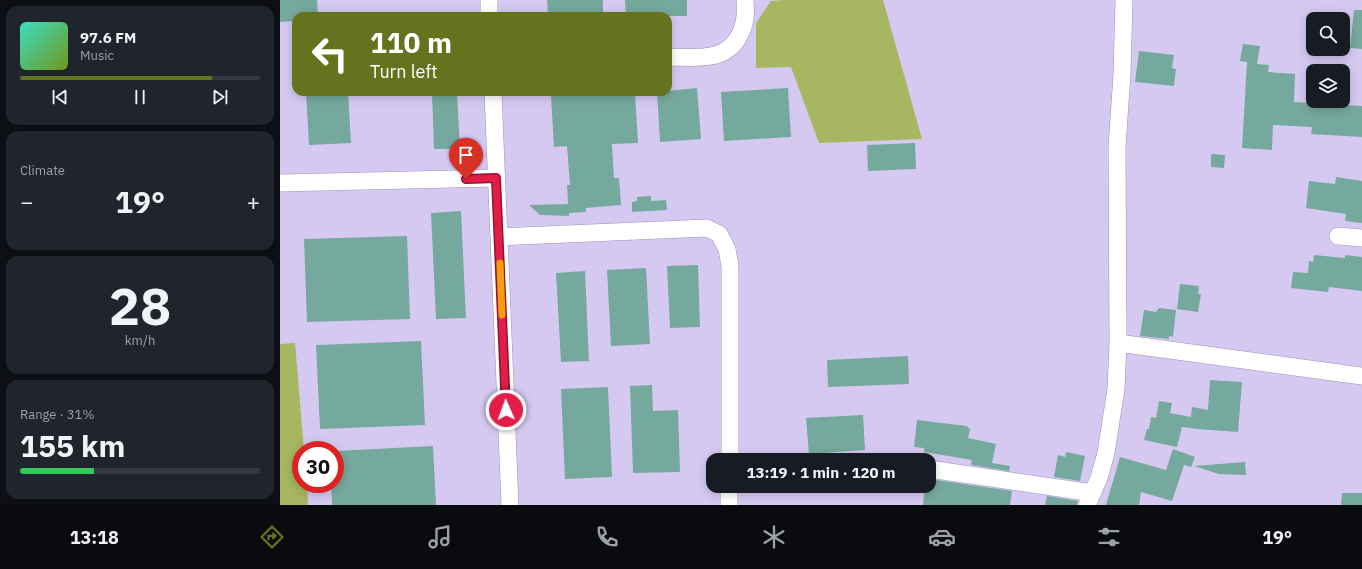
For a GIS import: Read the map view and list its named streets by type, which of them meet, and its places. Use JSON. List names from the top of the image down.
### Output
{
  "page": {
    "turn": ["110 m", "Turn left"],
    "song": ["97.6 FM", "Music"],
    "tile": [
      "Climate",
      ["28", "km/h"],
      ["Range · 31%", "155 km"]
    ],
    "heat": ["−", "19°", "+"],
    "limit": "30",
    "trip": "13:19 · 1 min · 120 m",
    "tabs": ["13:18", "19°"]
  }
}
